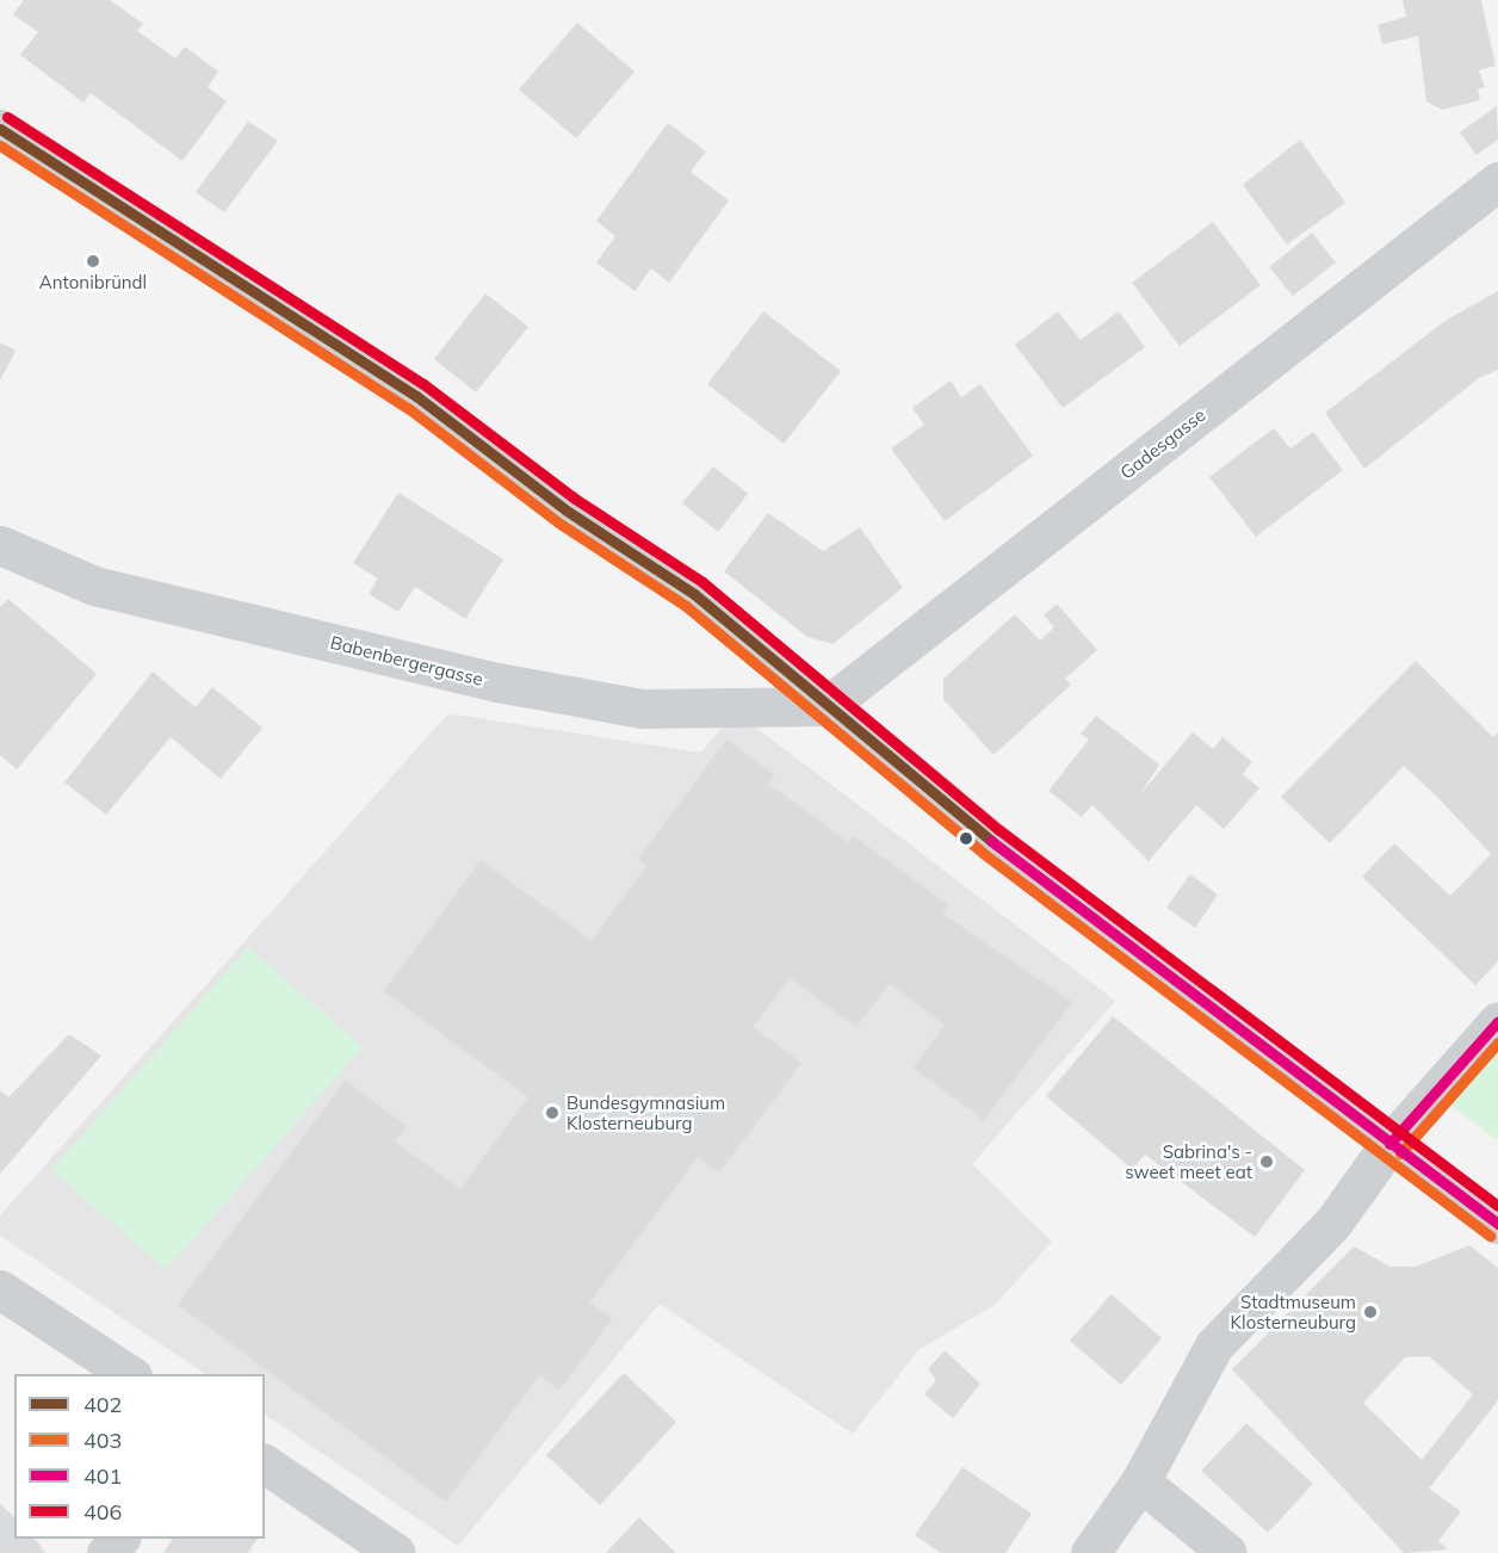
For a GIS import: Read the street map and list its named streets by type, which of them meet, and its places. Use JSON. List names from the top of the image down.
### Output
{
  "streets": {
    "street": ["Gadesgasse", "Babenbergergasse"]
  },
  "crossings": [
    ["Gadesgasse", "Babenbergergasse"]
  ],
  "places": [
    "Antonibründl",
    "Bundesgymnasium Klosterneuburg",
    "Sabrina's - sweet meet eat",
    "Stadtmuseum Klosterneuburg"
  ],
  "lines": [
    "transit line 406",
    "transit line 402",
    "transit line 403",
    "transit line 401"
  ],
  "legend": [
    "402",
    "403",
    "401",
    "406"
  ]
}
